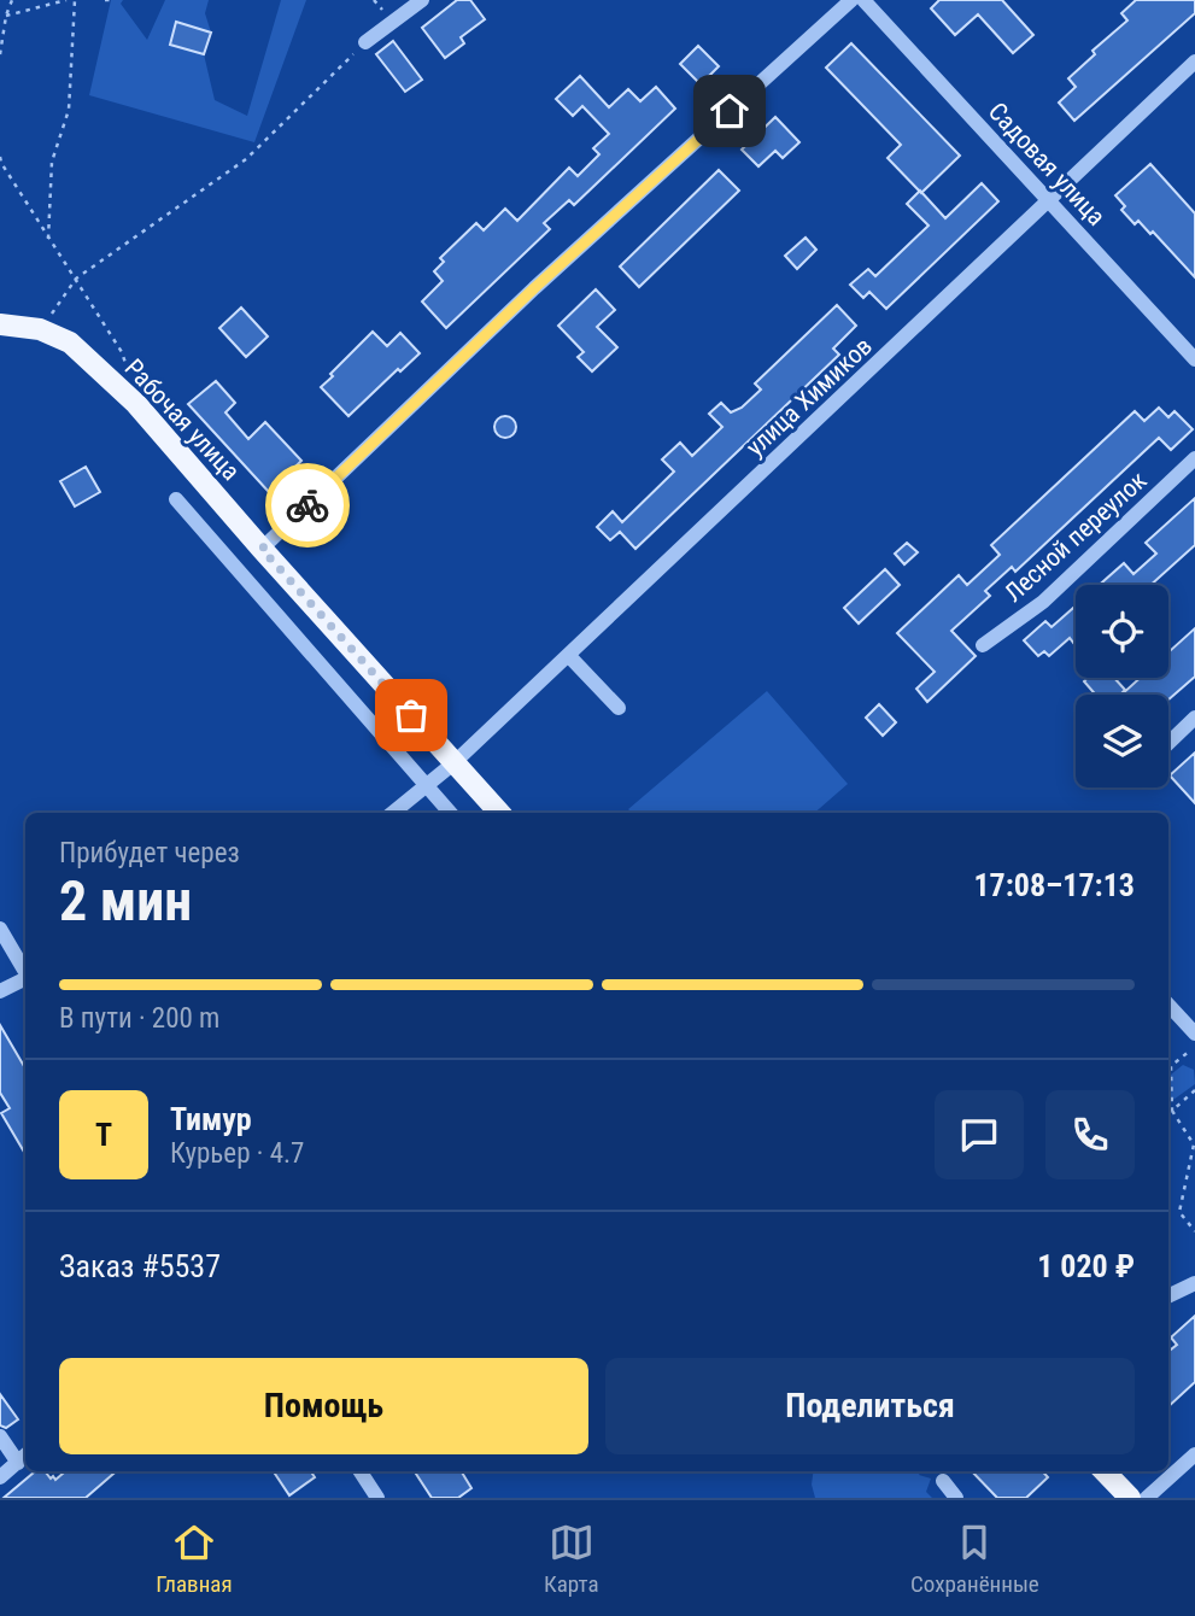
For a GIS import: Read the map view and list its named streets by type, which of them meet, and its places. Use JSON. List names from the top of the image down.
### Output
{
  "streets": {
    "main road": ["Рабочая улица"],
    "street": ["Садовая улица", "улица Химиков", "Лесной переулок"]
  },
  "crossings": [
    ["Садовая улица", "улица Химиков"],
    ["улица Химиков", "Рабочая улица"]
  ],
  "page": {
    "heading": ["2 мин", "Прибудет через", "17:08–17:13"],
    "panel": [
      "Тимур",
      "Курьер · 4.7",
      "Заказ #5537",
      "1 020 ₽"
    ],
    "bar": "В пути · 200 m",
    "round": "Т",
    "buttons": ["Помощь", "Поделиться"],
    "tabs": ["Главная", "Карта", "Сохранённые"]
  }
}
